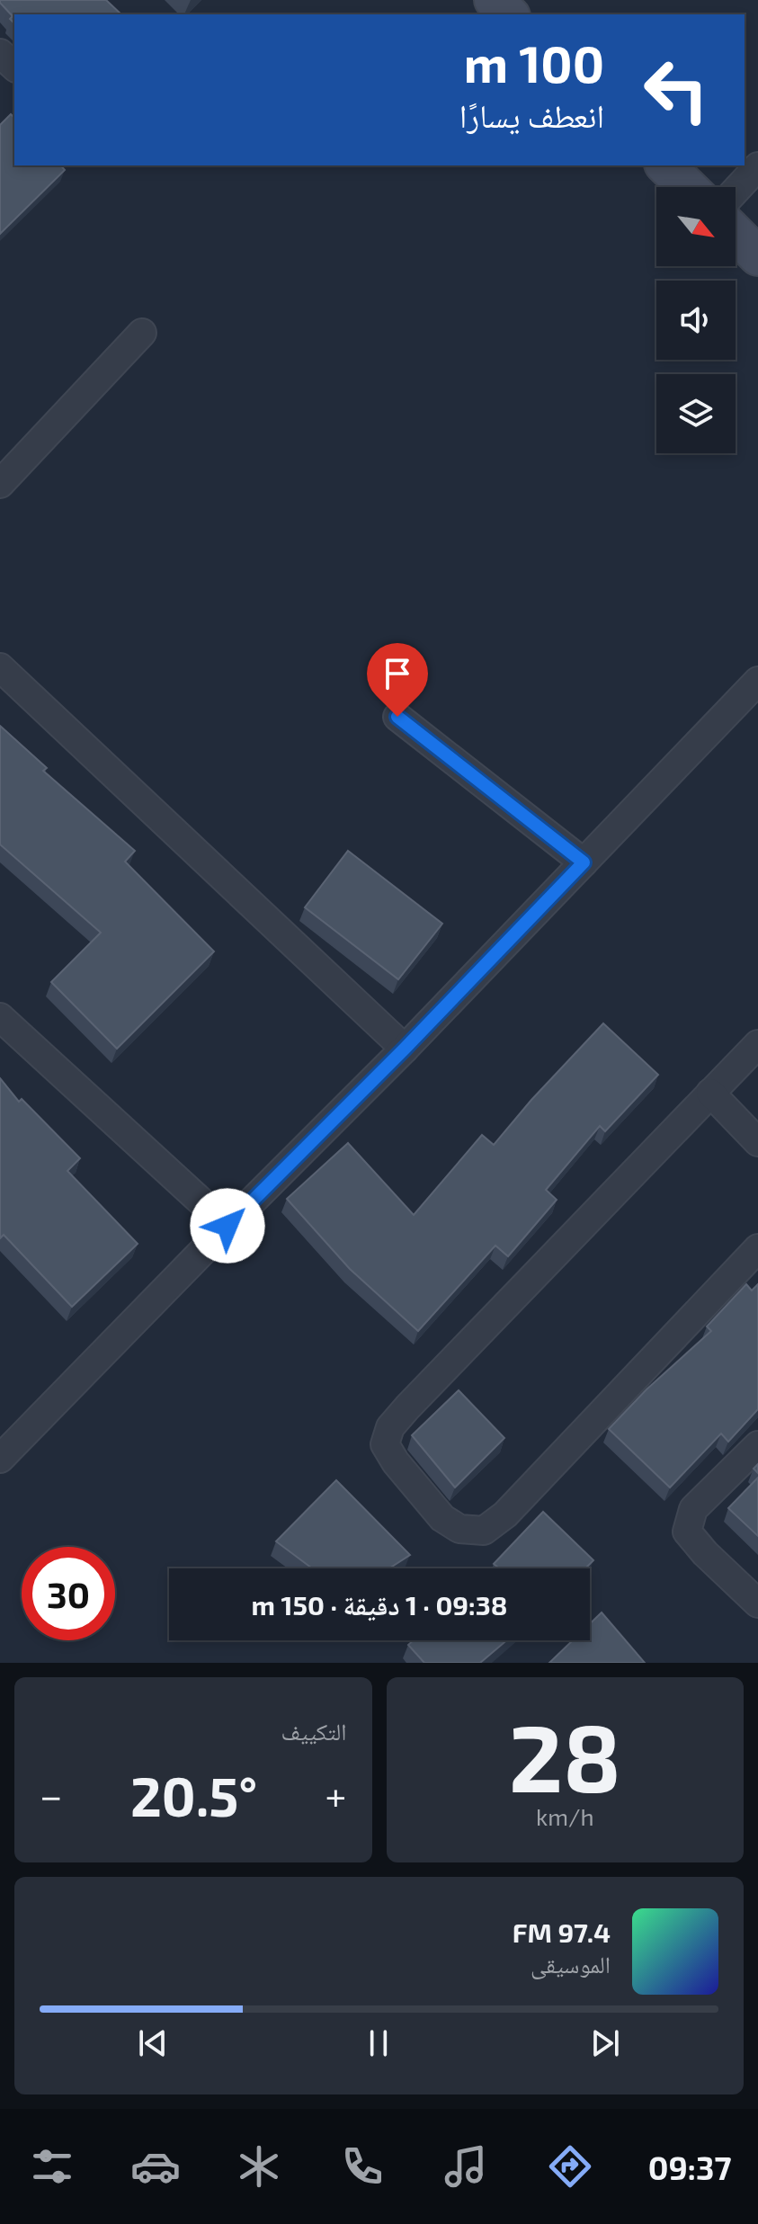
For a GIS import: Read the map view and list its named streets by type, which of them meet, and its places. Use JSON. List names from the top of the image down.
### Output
{
  "north": "bottom right",
  "page": {
    "turn": ["100 m", "انعطف يسارًا"],
    "limit": "30",
    "trip": "09:38 · 1 دقيقة · 150 m",
    "tile": [
      ["28", "km/h"],
      "التكييف"
    ],
    "heat": ["−", "20.5°", "+"],
    "song": ["97.4 FM", "الموسيقى"],
    "tabs": "09:37"
  }
}
